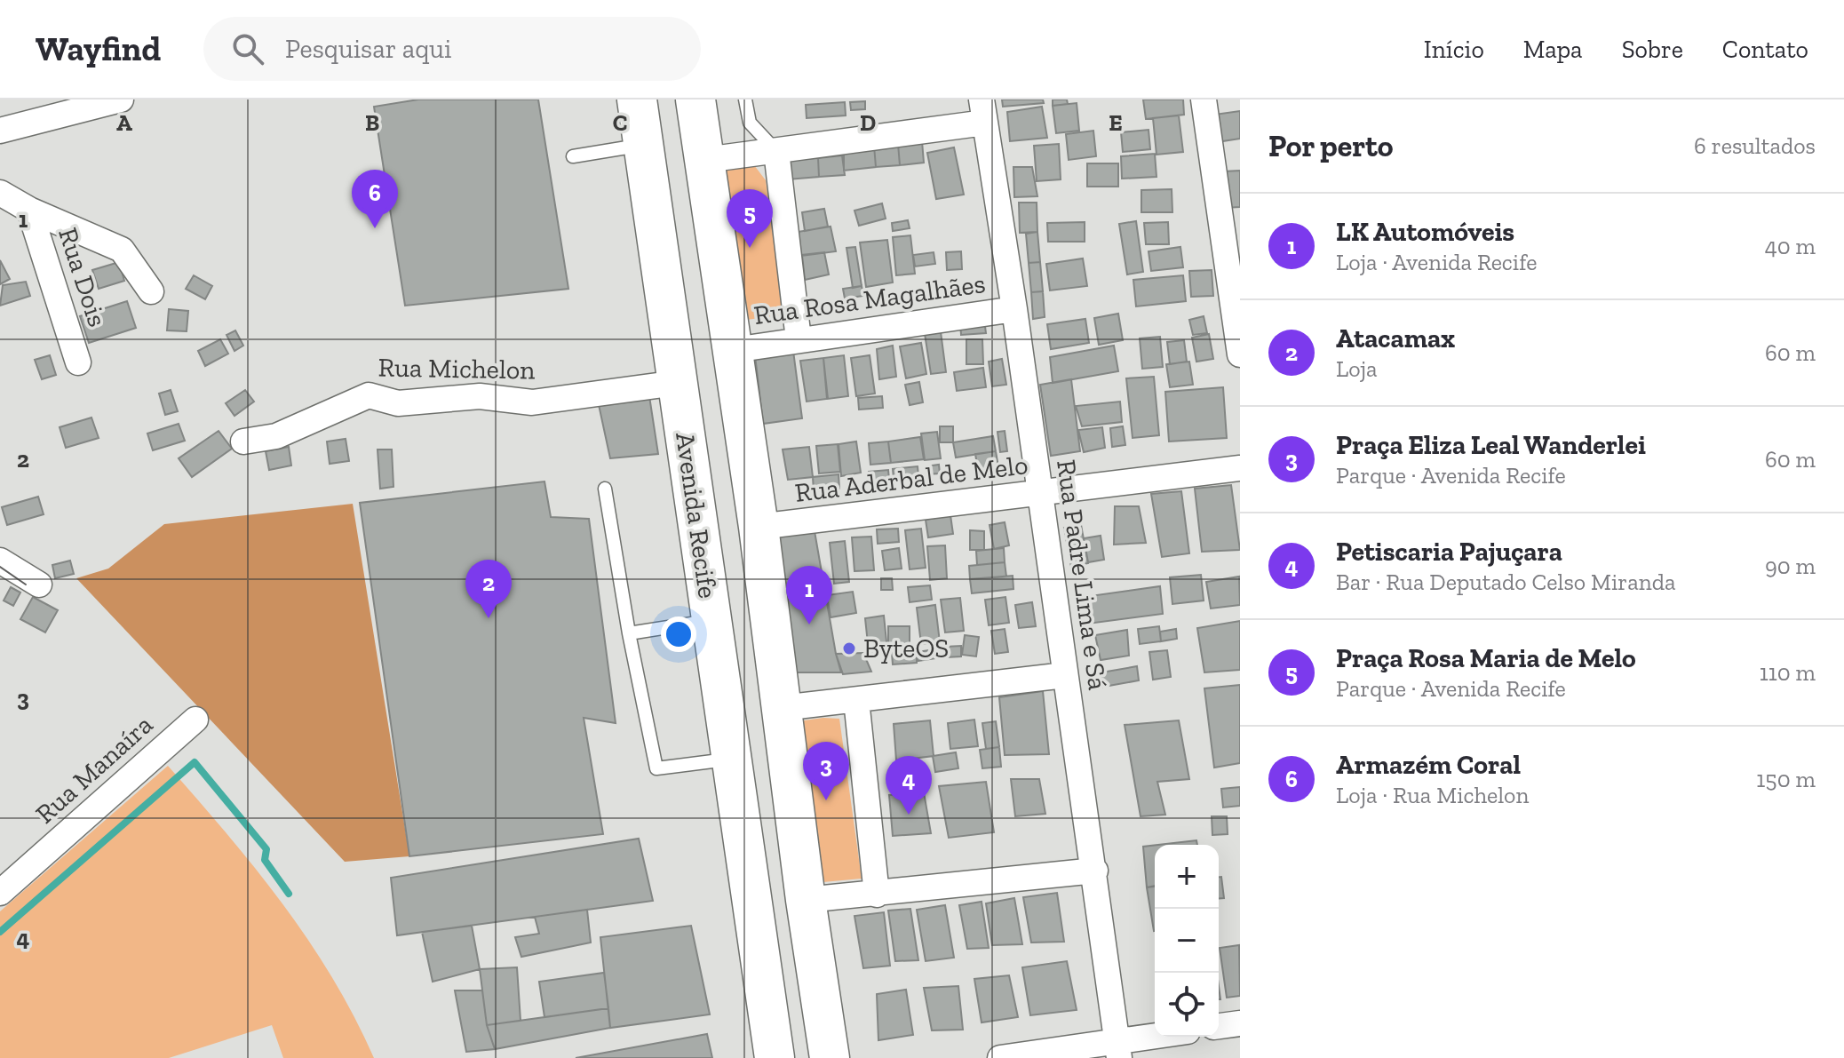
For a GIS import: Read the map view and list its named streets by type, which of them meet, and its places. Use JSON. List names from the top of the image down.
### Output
{
  "streets": {
    "main road": ["Avenida Recife"],
    "street": [
      "Rua Dois",
      "Rua Rosa Magalhães",
      "Rua Michelon",
      "Rua Aderbal de Melo",
      "Rua Padre Lima e Sá",
      "Rua Manaíra"
    ]
  },
  "crossings": [
    ["Rua Rosa Magalhães", "Rua Padre Lima e Sá"],
    ["Rua Michelon", "Avenida Recife"],
    ["Rua Aderbal de Melo", "Rua Padre Lima e Sá"]
  ],
  "places": ["ByteOS"],
  "page": {
    "header": "Wayfind",
    "search": "Pesquisar aqui",
    "nav": [
      "Início",
      "Mapa",
      "Sobre",
      "Contato"
    ],
    "heading": ["Por perto", "6 resultados"],
    "pins": [
      "6",
      "5",
      "2",
      "1",
      "3",
      "4"
    ],
    "list": [
      {
        "mark": "1",
        "name": "LK Automóveis",
        "note": "Loja · Avenida Recife",
        "value": "40 m"
      },
      {
        "mark": "2",
        "name": "Atacamax",
        "note": "Loja",
        "value": "60 m"
      },
      {
        "mark": "3",
        "name": "Praça Eliza Leal Wanderlei",
        "note": "Parque · Avenida Recife",
        "value": "60 m"
      },
      {
        "mark": "4",
        "name": "Petiscaria Pajuçara",
        "note": "Bar · Rua Deputado Celso Miranda",
        "value": "90 m"
      },
      {
        "mark": "5",
        "name": "Praça Rosa Maria de Melo",
        "note": "Parque · Avenida Recife",
        "value": "110 m"
      },
      {
        "mark": "6",
        "name": "Armazém Coral",
        "note": "Loja · Rua Michelon",
        "value": "150 m"
      }
    ],
    "map_buttons": ["+", "−"]
  },
  "grid": {
    "columns": [
      "A",
      "B",
      "C",
      "D",
      "E"
    ],
    "rows": [
      "1",
      "2",
      "3",
      "4"
    ]
  }
}
